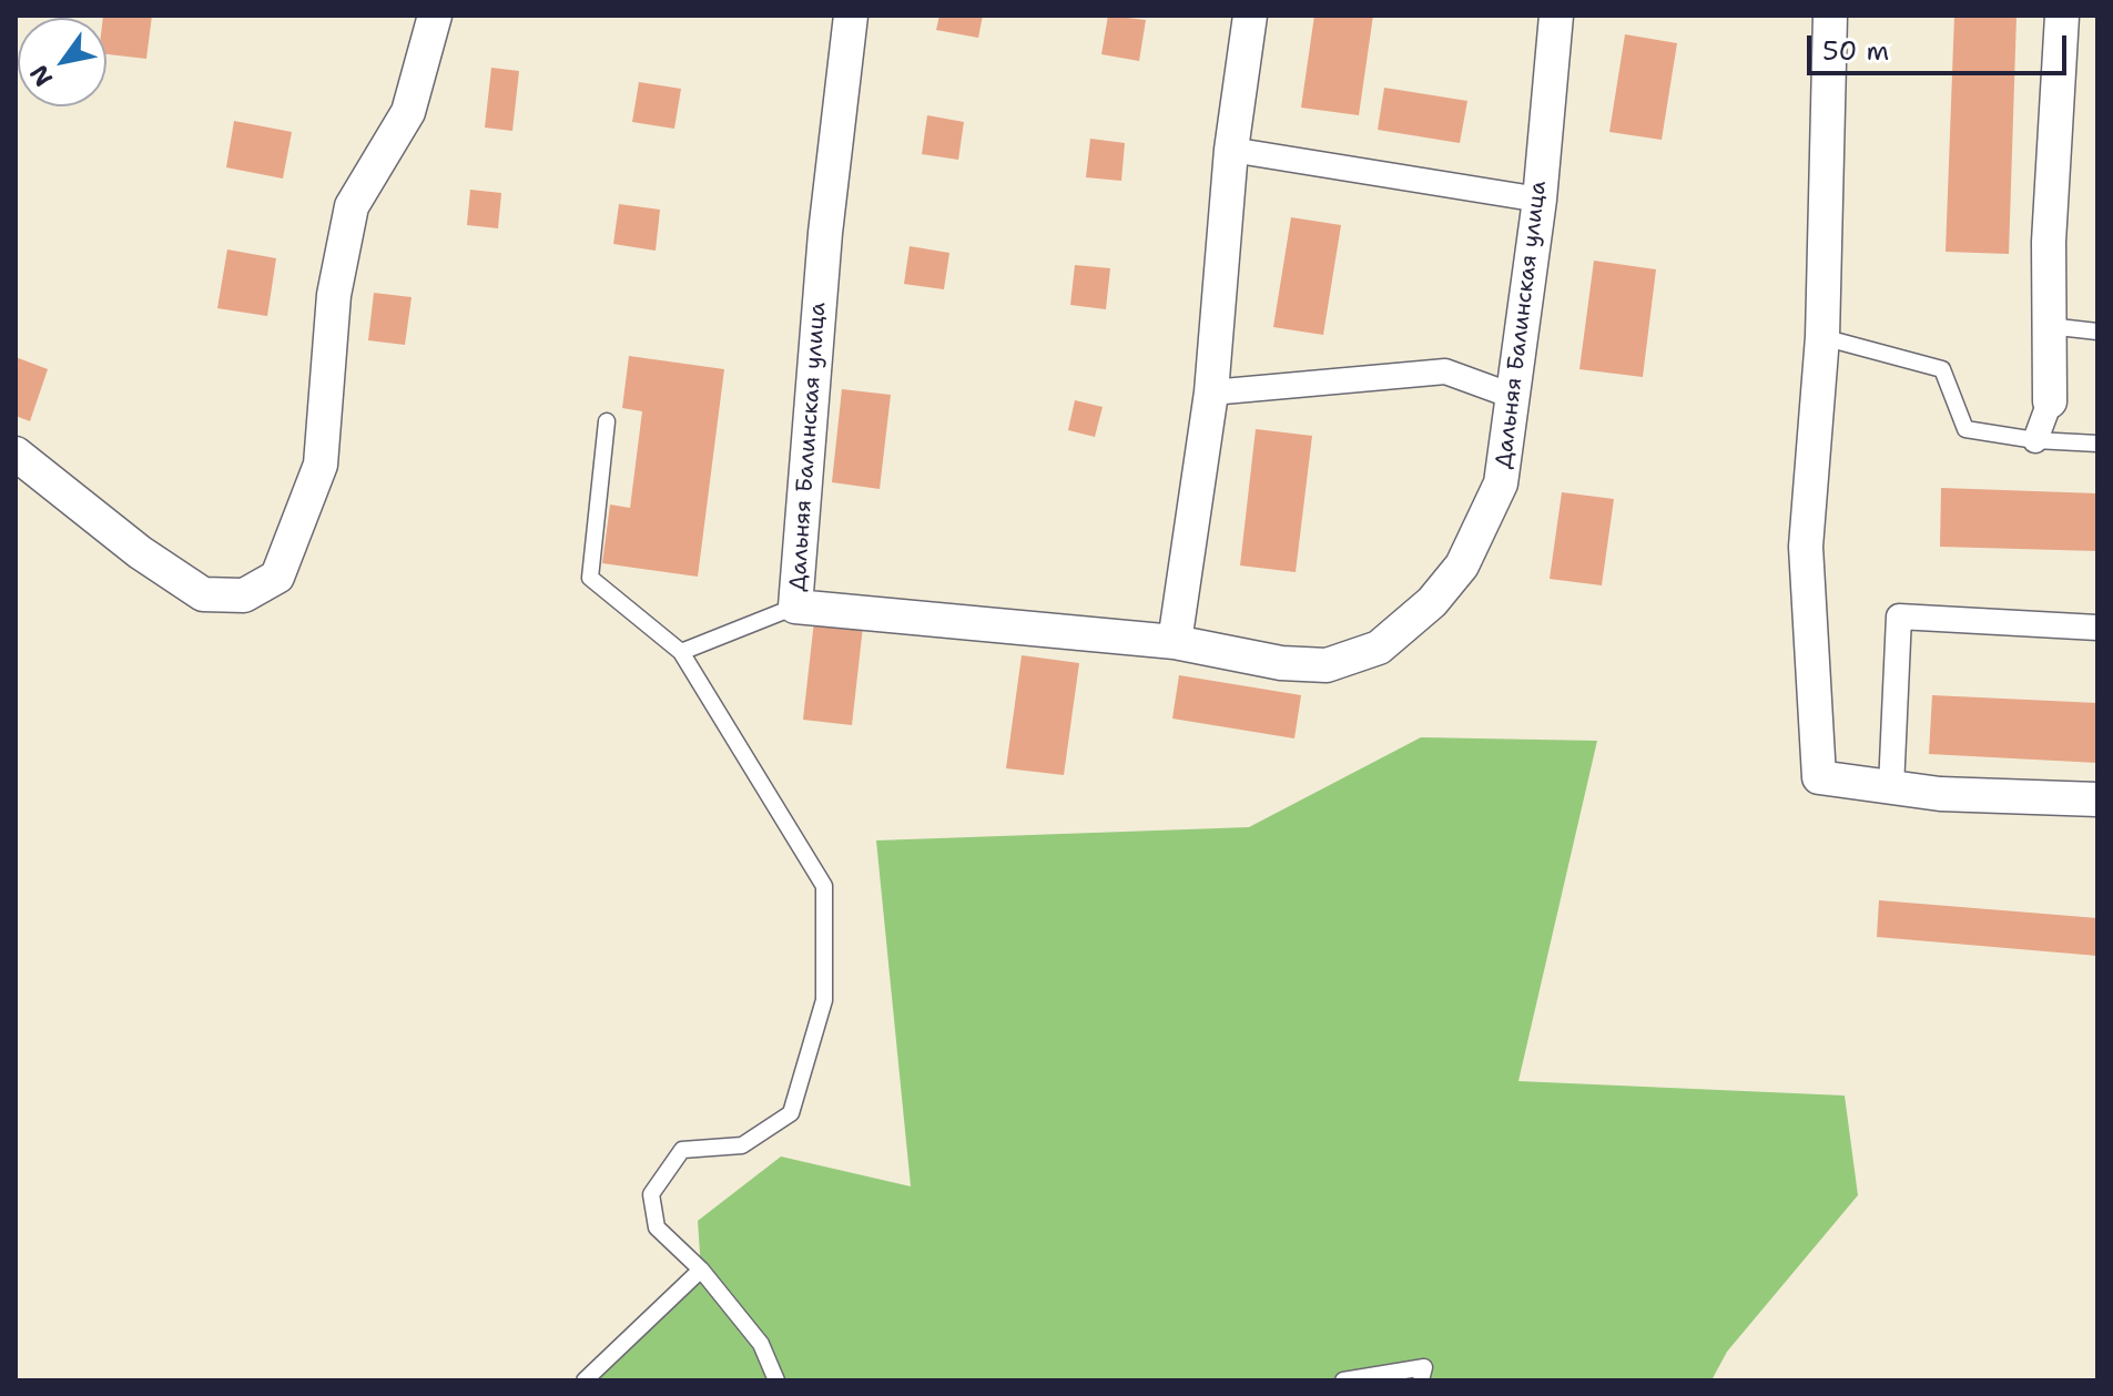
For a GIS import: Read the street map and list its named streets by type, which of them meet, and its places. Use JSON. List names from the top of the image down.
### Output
{
  "streets": {
    "street": ["Дальняя Балинская улица"]
  },
  "scale_bar": "50 m",
  "north": "bottom left"
}
